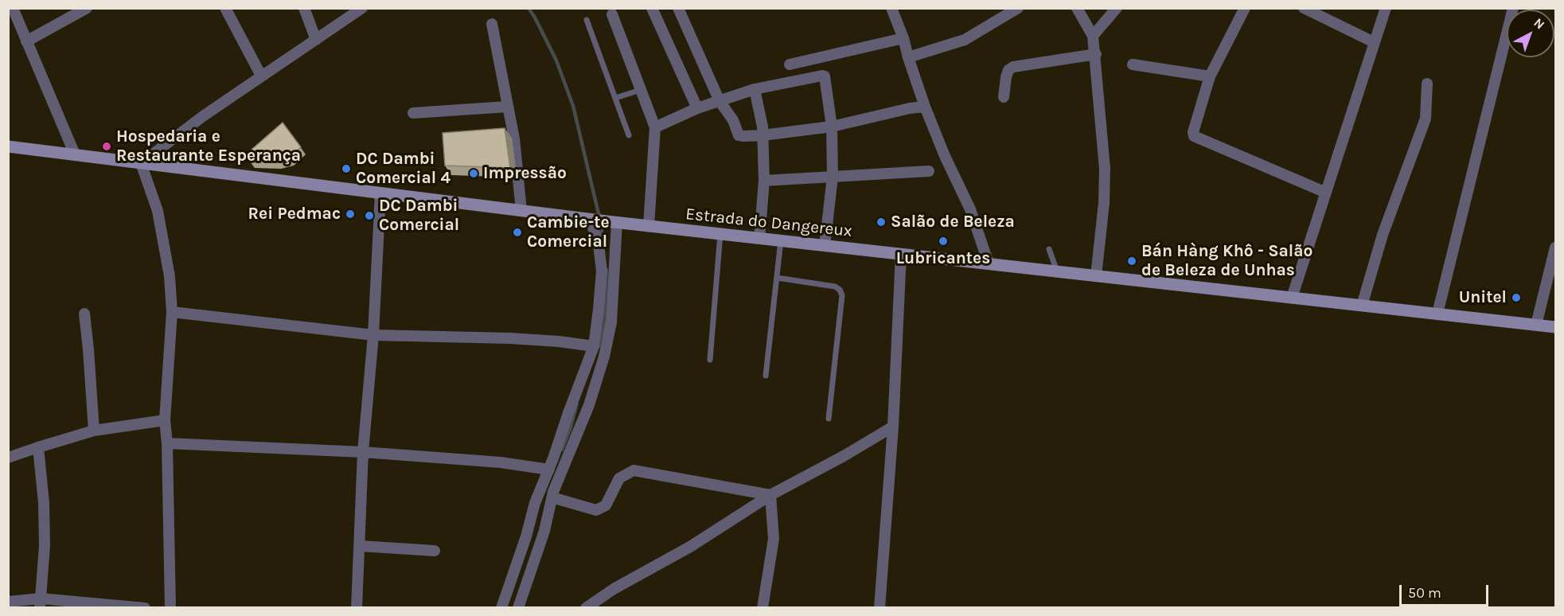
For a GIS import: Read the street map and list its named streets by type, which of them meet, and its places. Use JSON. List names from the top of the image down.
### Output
{
  "streets": {
    "main road": ["Estrada do Dangereux"]
  },
  "places": [
    "Hospedaria e Restaurante Esperança",
    "DC Dambi Comercial 4",
    "Impressão",
    "Rei Pedmac",
    "DC Dambi Comercial",
    "Salão de Beleza",
    "Cambie-te Comercial",
    "Lubricantes",
    "Bán Hàng Khô - Salão de Beleza de Unhas",
    "Unitel"
  ],
  "scale_bar": "50 m",
  "north": "top right"
}
